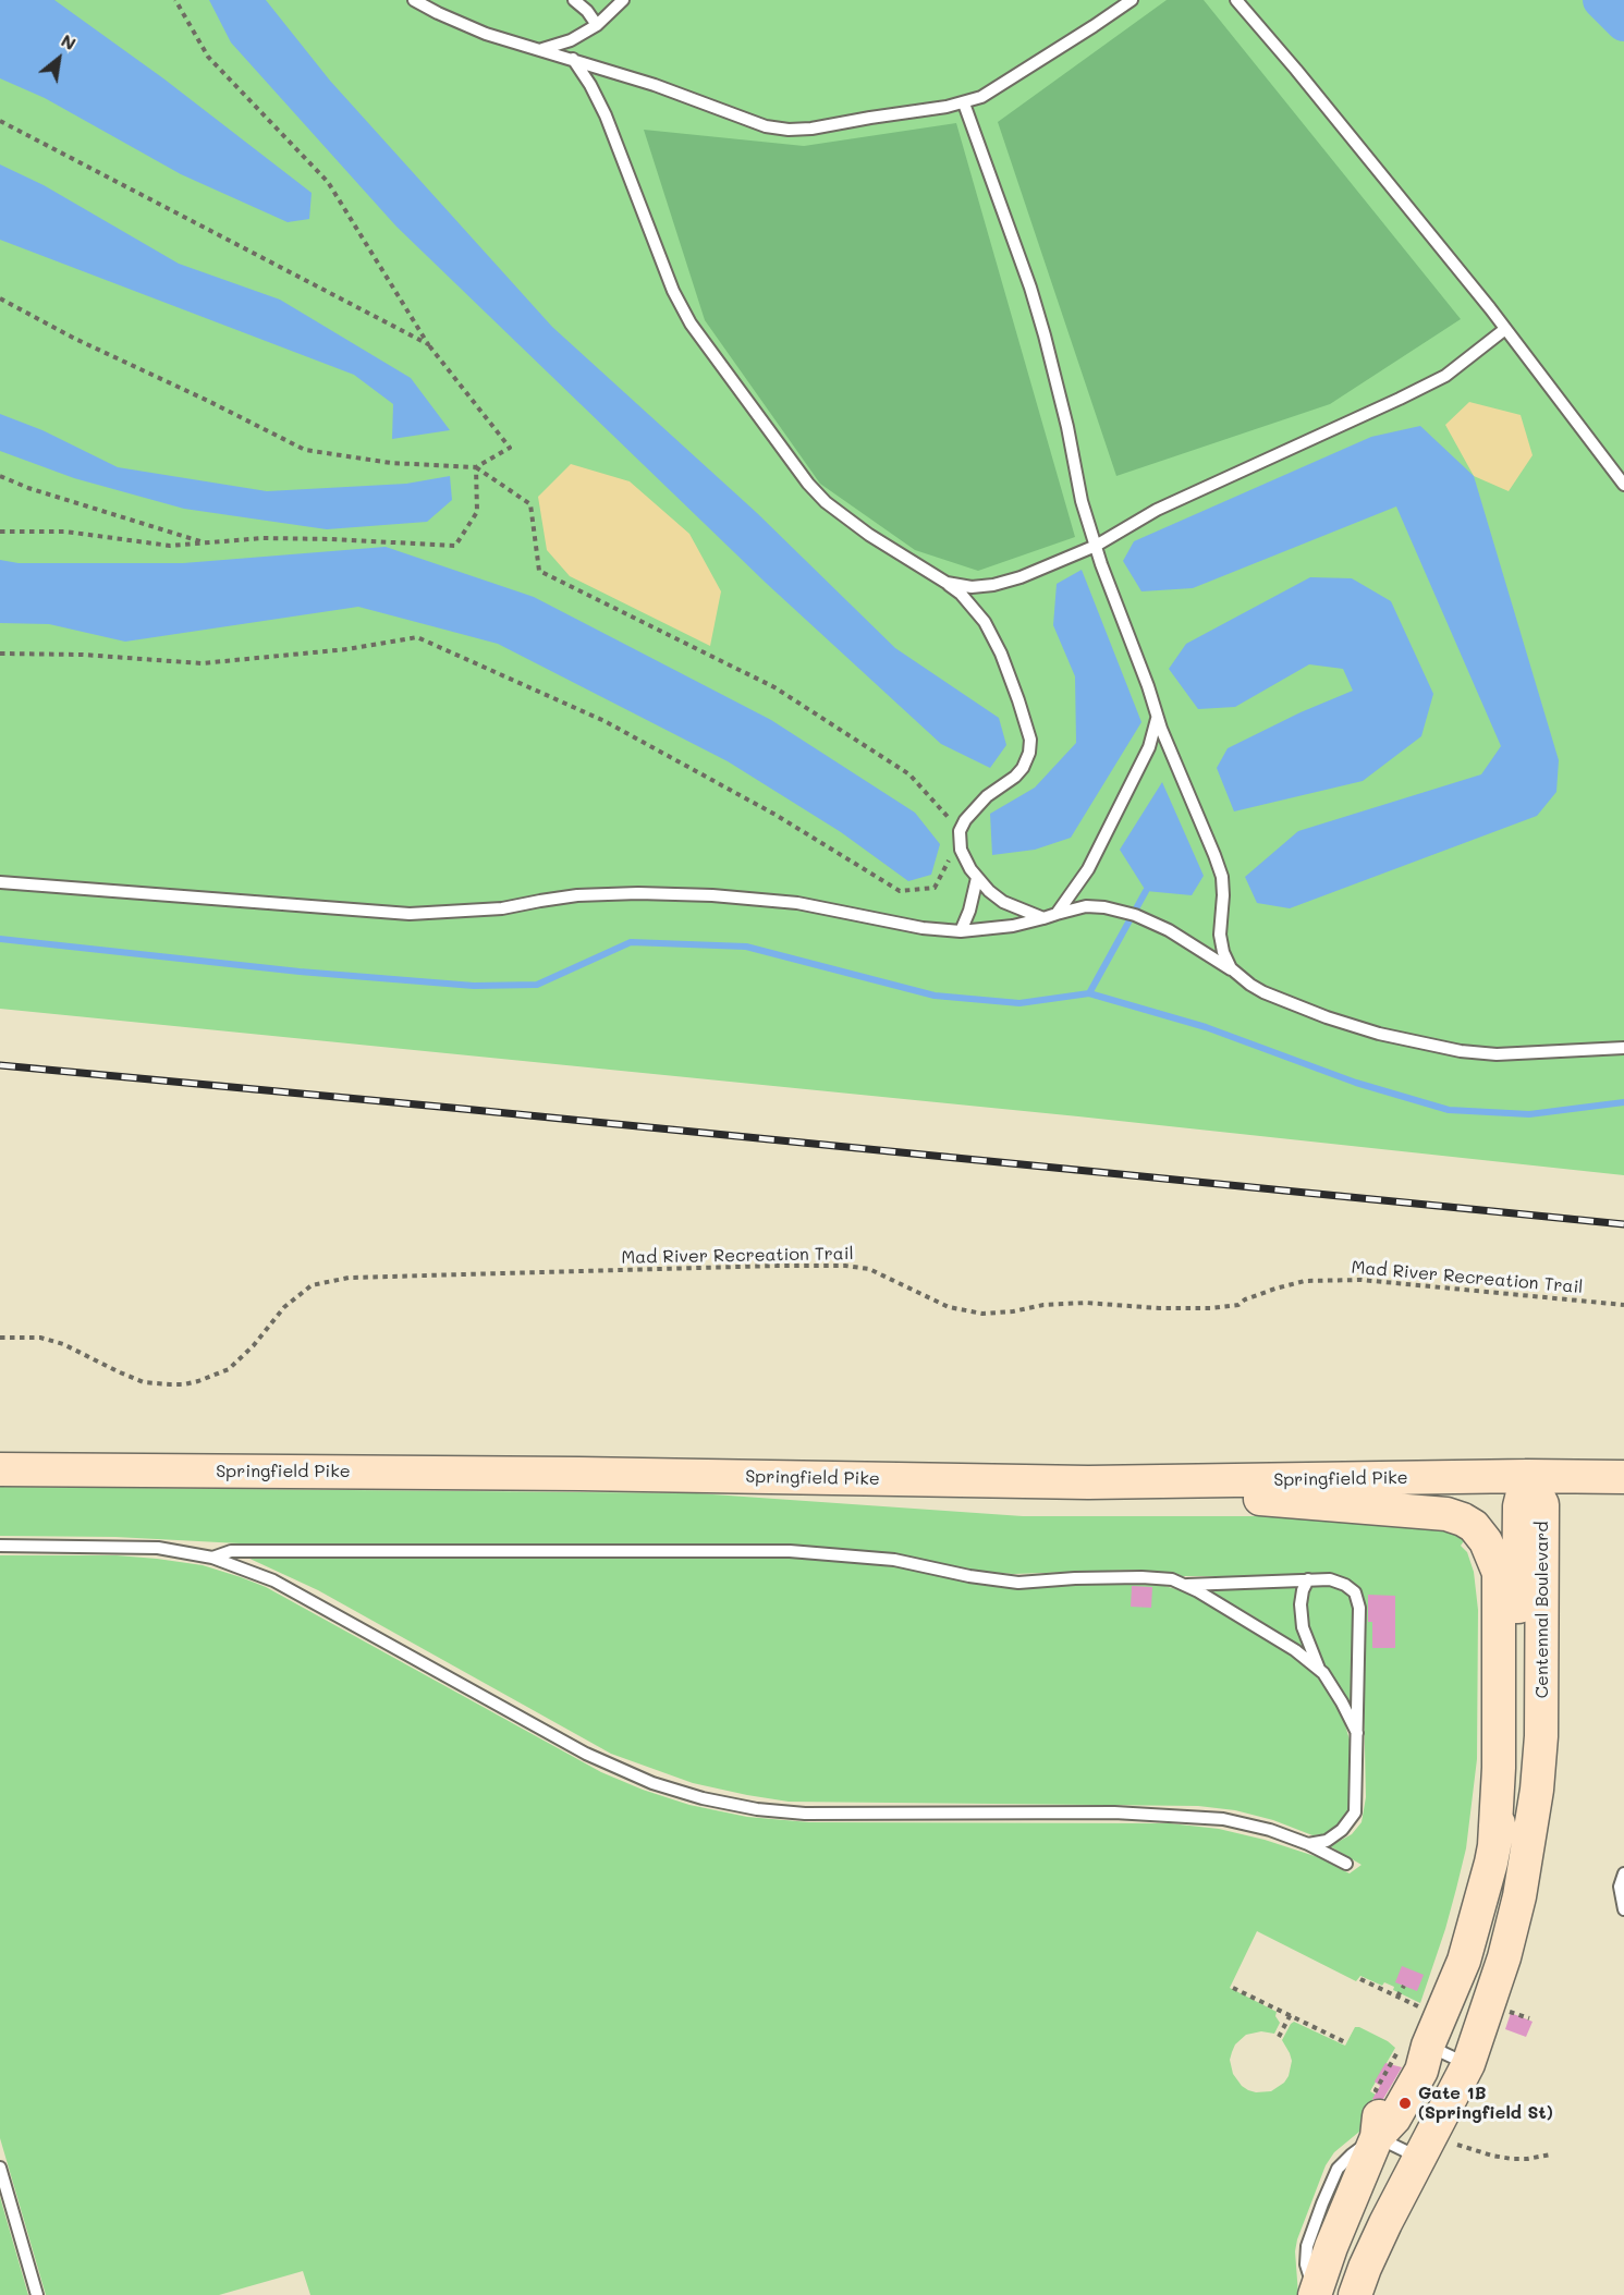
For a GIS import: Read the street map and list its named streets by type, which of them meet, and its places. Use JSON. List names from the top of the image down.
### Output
{
  "streets": {
    "main road": ["Springfield Pike", "Centennal Boulevard"],
    "path": ["Mad River Recreation Trail"]
  },
  "crossings": [
    ["Springfield Pike", "Centennal Boulevard"]
  ],
  "places": ["Gate 1B (Springfield St)"],
  "north": "top right"
}
